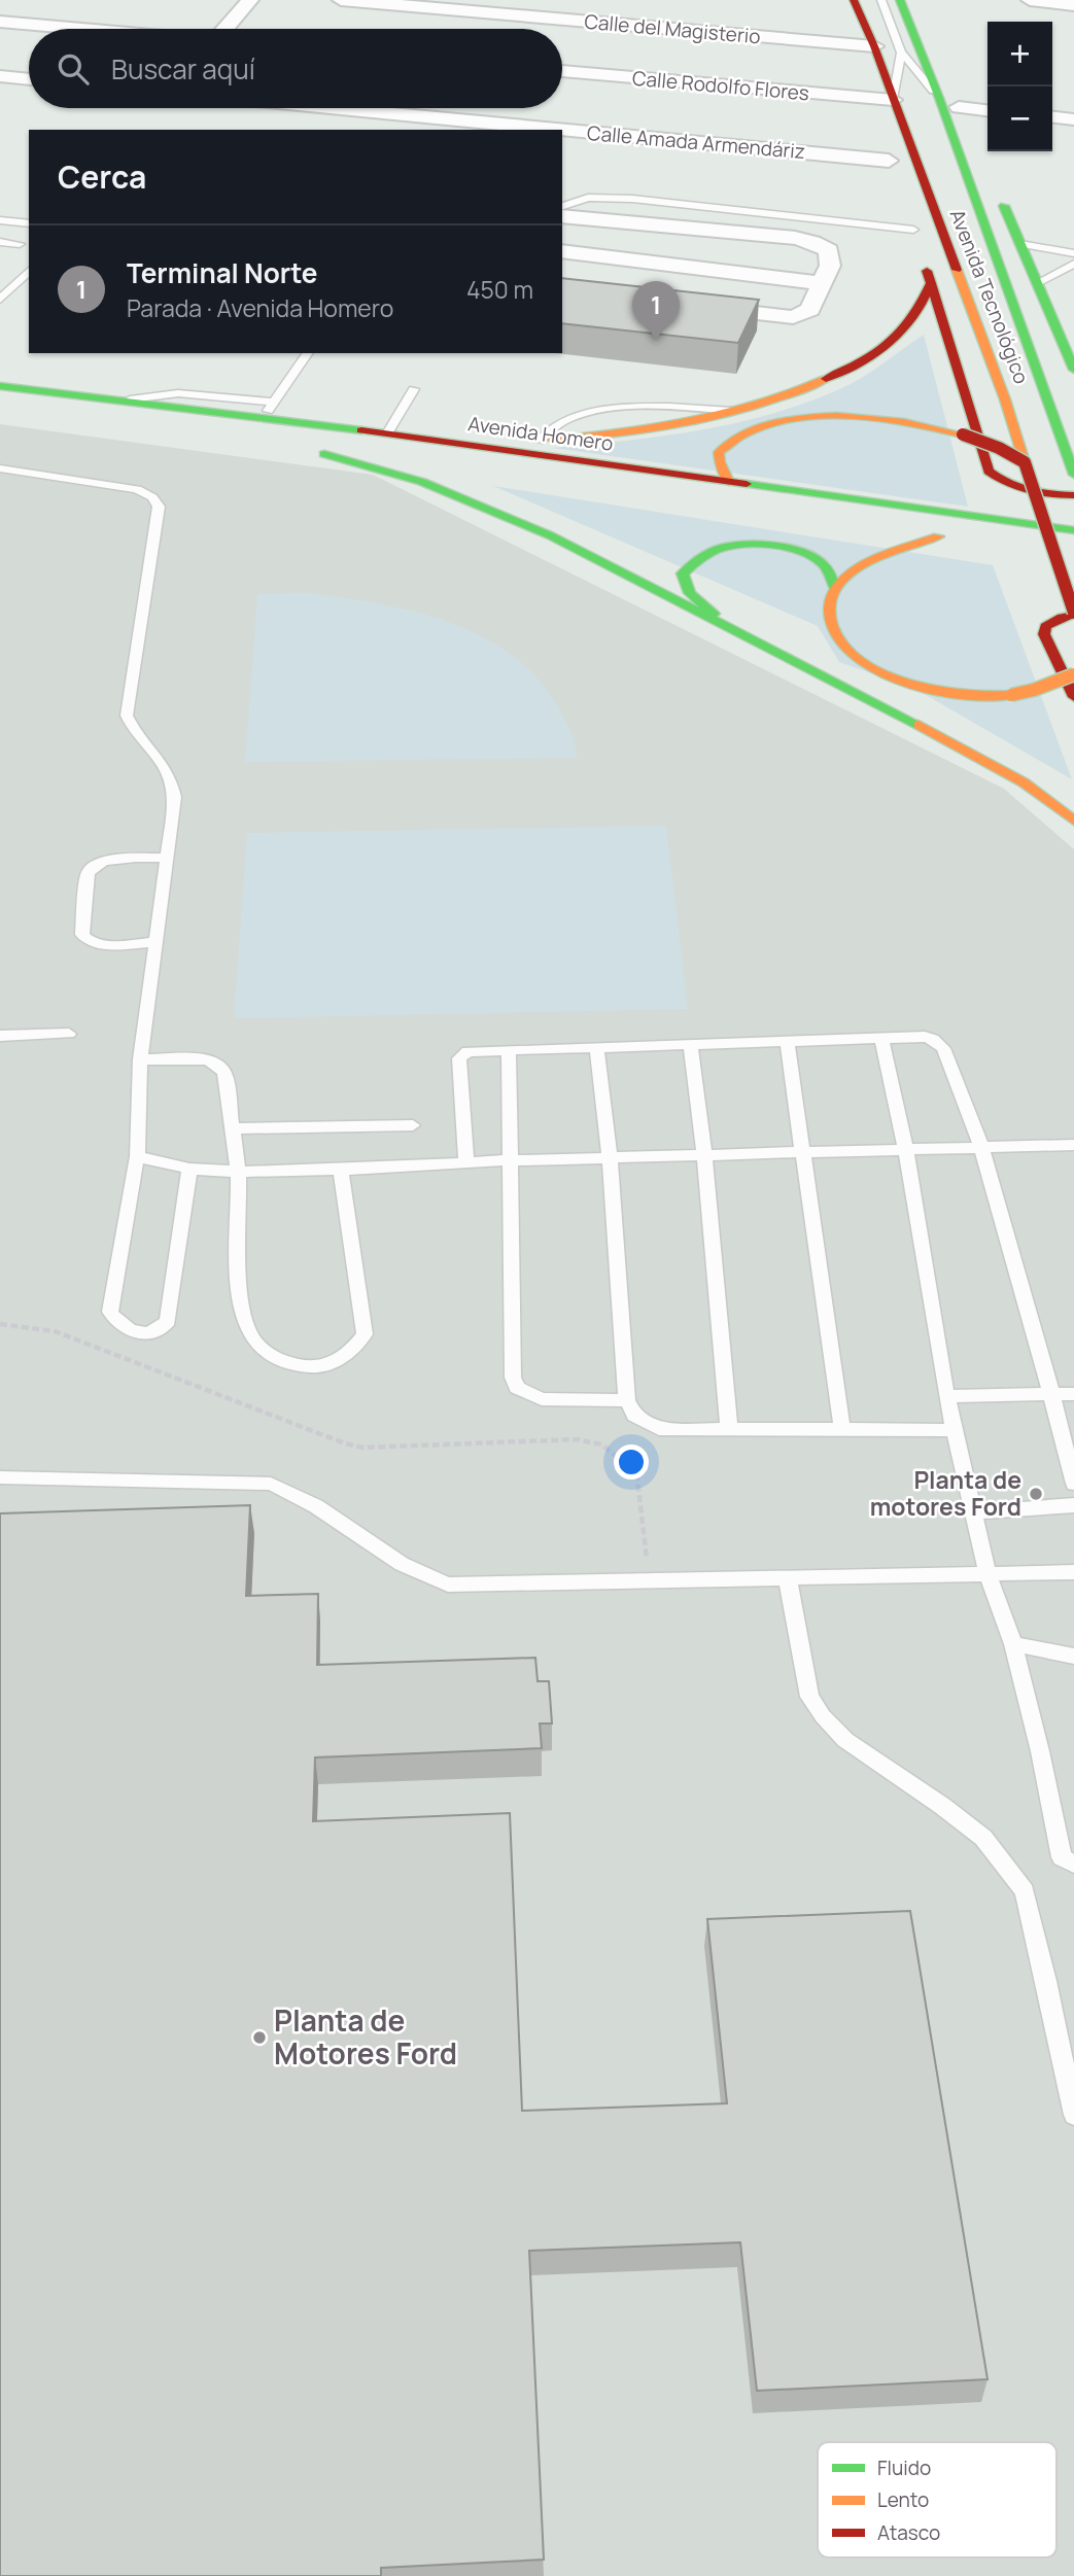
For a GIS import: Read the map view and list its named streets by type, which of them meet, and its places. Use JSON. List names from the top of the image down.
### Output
{
  "streets": {
    "main road": ["Avenida Tecnológico", "Avenida Homero"],
    "street": ["Calle del Magisterio", "Calle Rodolfo Flores", "Calle Amada Armendáriz"]
  },
  "crossings": [
    ["Calle del Magisterio", "Avenida Tecnológico"],
    ["Calle Rodolfo Flores", "Avenida Tecnológico"]
  ],
  "places": ["Planta de motores Ford", "Planta de Motores Ford"],
  "legend": ["Fluido", "Lento", "Atasco"],
  "page": {
    "map_buttons": ["+", "−"],
    "search": "Buscar aquí",
    "heading": "Cerca",
    "list": [
      {
        "mark": "1",
        "name": "Terminal Norte",
        "note": "Parada · Avenida Homero",
        "value": "450 m"
      }
    ],
    "pins": "1"
  }
}
